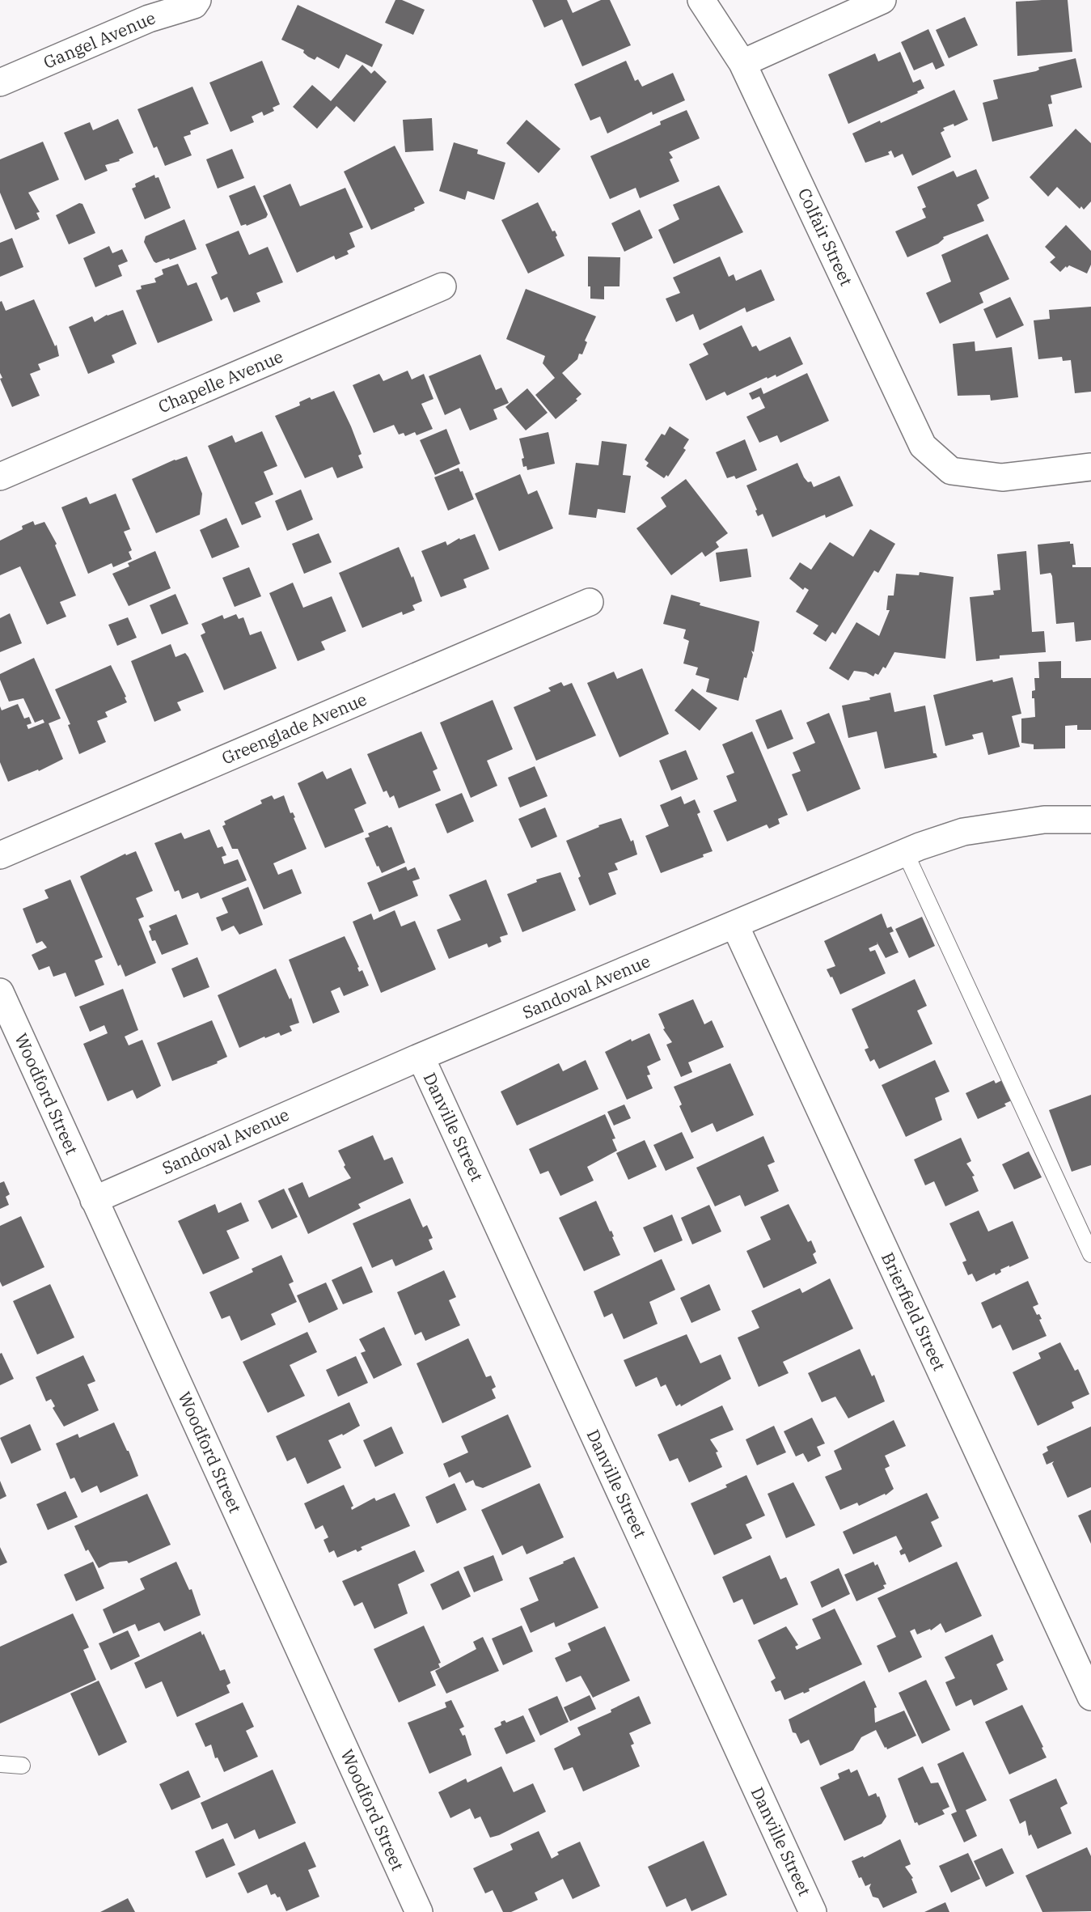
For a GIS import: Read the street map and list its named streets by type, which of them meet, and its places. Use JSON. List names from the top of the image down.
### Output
{
  "streets": {
    "street": [
      "Gangel Avenue",
      "Colfair Street",
      "Chapelle Avenue",
      "Greenglade Avenue",
      "Sandoval Avenue",
      "Woodford Street",
      "Danville Street",
      "Brierfield Street"
    ]
  },
  "crossings": [
    ["Sandoval Avenue", "Woodford Street"],
    ["Sandoval Avenue", "Danville Street"],
    ["Sandoval Avenue", "Brierfield Street"]
  ]
}
